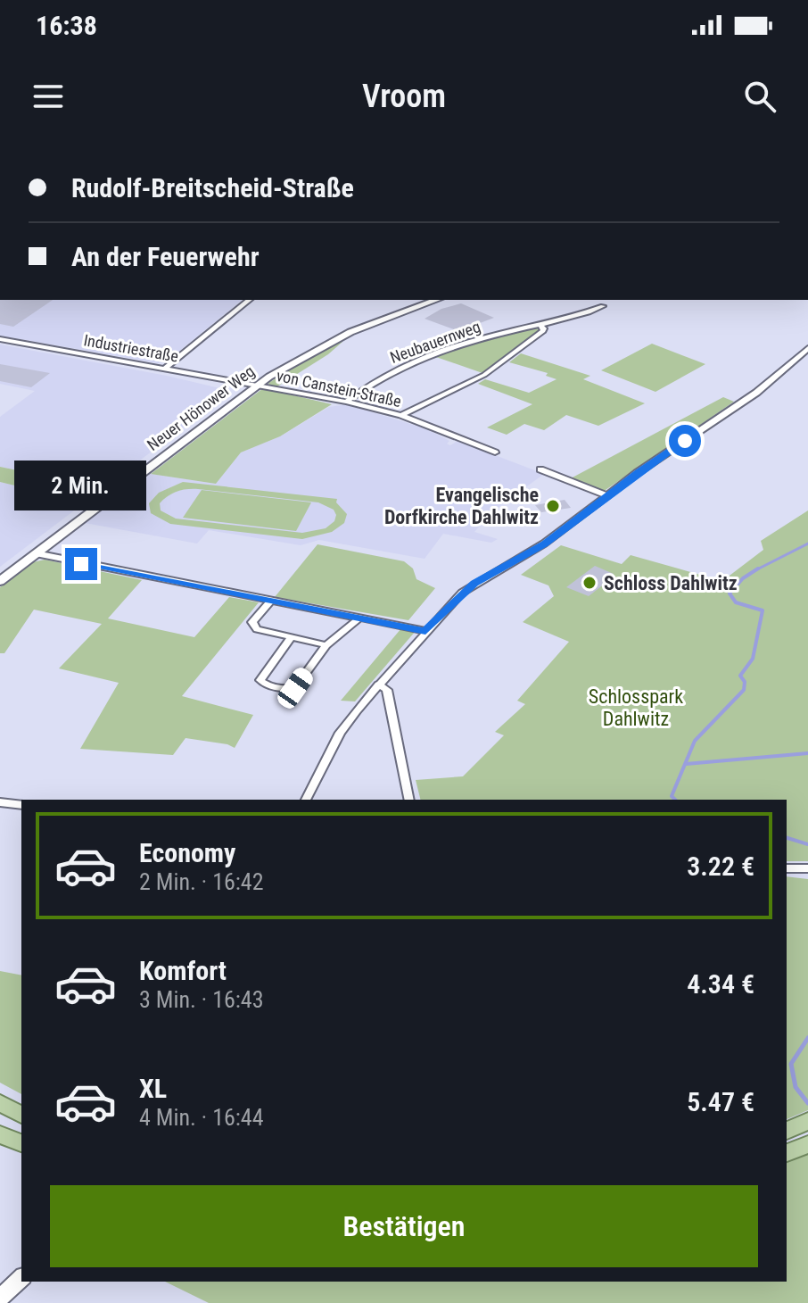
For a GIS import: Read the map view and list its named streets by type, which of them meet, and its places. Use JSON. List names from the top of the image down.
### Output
{
  "streets": {
    "main road": ["Neuer Hönower Weg"],
    "street": ["Neubauernweg", "Industriestraße", "von Canstein-Straße"]
  },
  "crossings": [
    ["Neubauernweg", "von Canstein-Straße"],
    ["Industriestraße", "von Canstein-Straße"],
    ["Industriestraße", "Neuer Hönower Weg"],
    ["von Canstein-Straße", "Neuer Hönower Weg"]
  ],
  "parks": ["Schlosspark Dahlwitz"],
  "places": ["Evangelische Dorfkirche Dahlwitz", "Schloss Dahlwitz"],
  "page": {
    "status": "16:38",
    "header": "Vroom",
    "banner": ["Rudolf-Breitscheid-Straße", "An der Feuerwehr"],
    "bubble": "2 Min.",
    "list": [
      {
        "name": "Economy",
        "note": "2 Min. · 16:42",
        "value": "3.22 €"
      },
      {
        "name": "Komfort",
        "note": "3 Min. · 16:43",
        "value": "4.34 €"
      },
      {
        "name": "XL",
        "note": "4 Min. · 16:44",
        "value": "5.47 €"
      }
    ],
    "buttons": "Bestätigen"
  }
}
